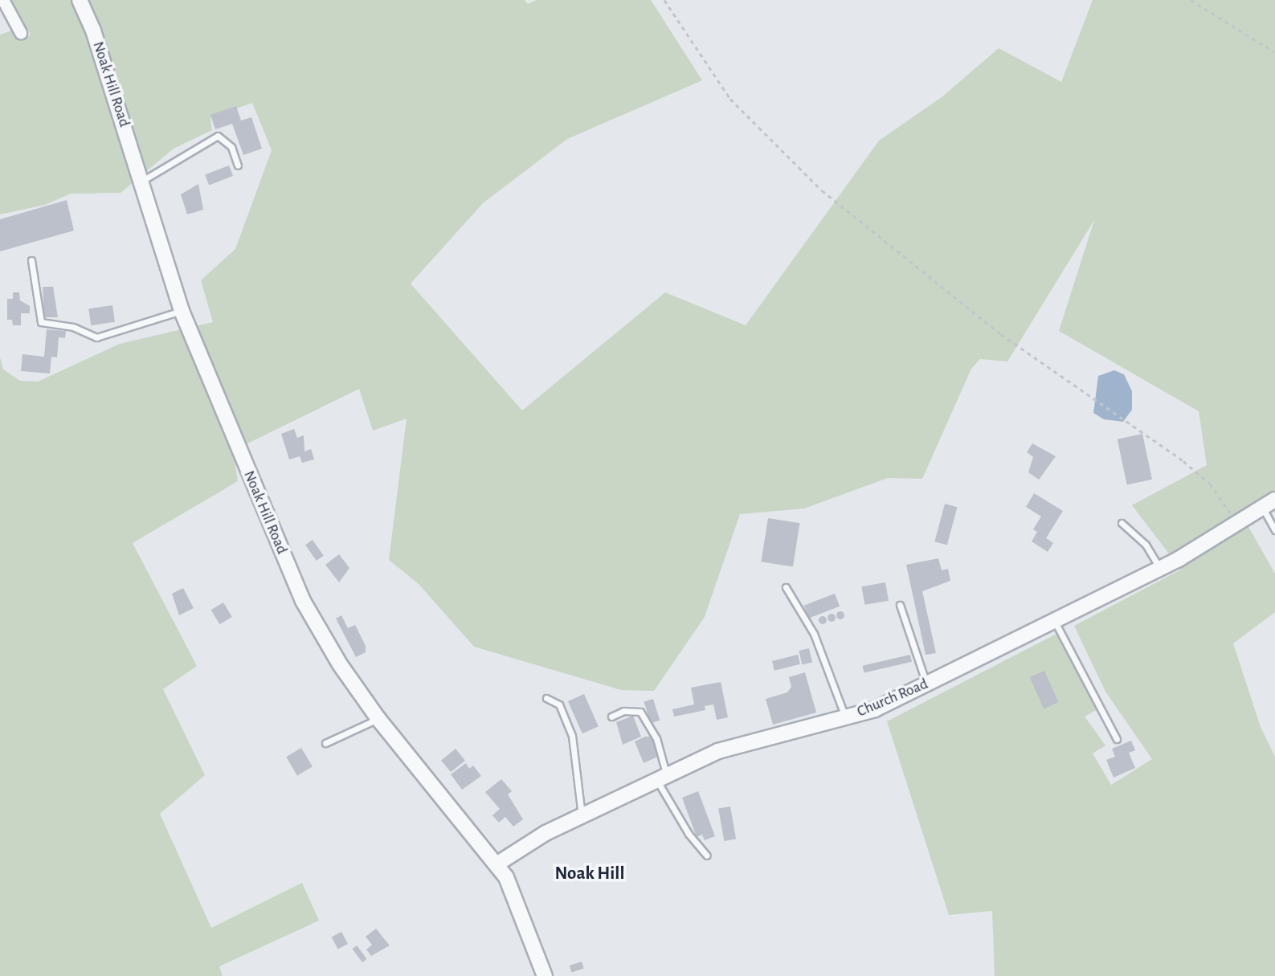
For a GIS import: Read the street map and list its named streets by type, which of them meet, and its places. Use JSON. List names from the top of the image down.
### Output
{
  "streets": {
    "street": ["Noak Hill Road", "Church Road"]
  },
  "crossings": [
    ["Noak Hill Road", "Church Road"]
  ],
  "districts": ["Noak Hill"]
}
